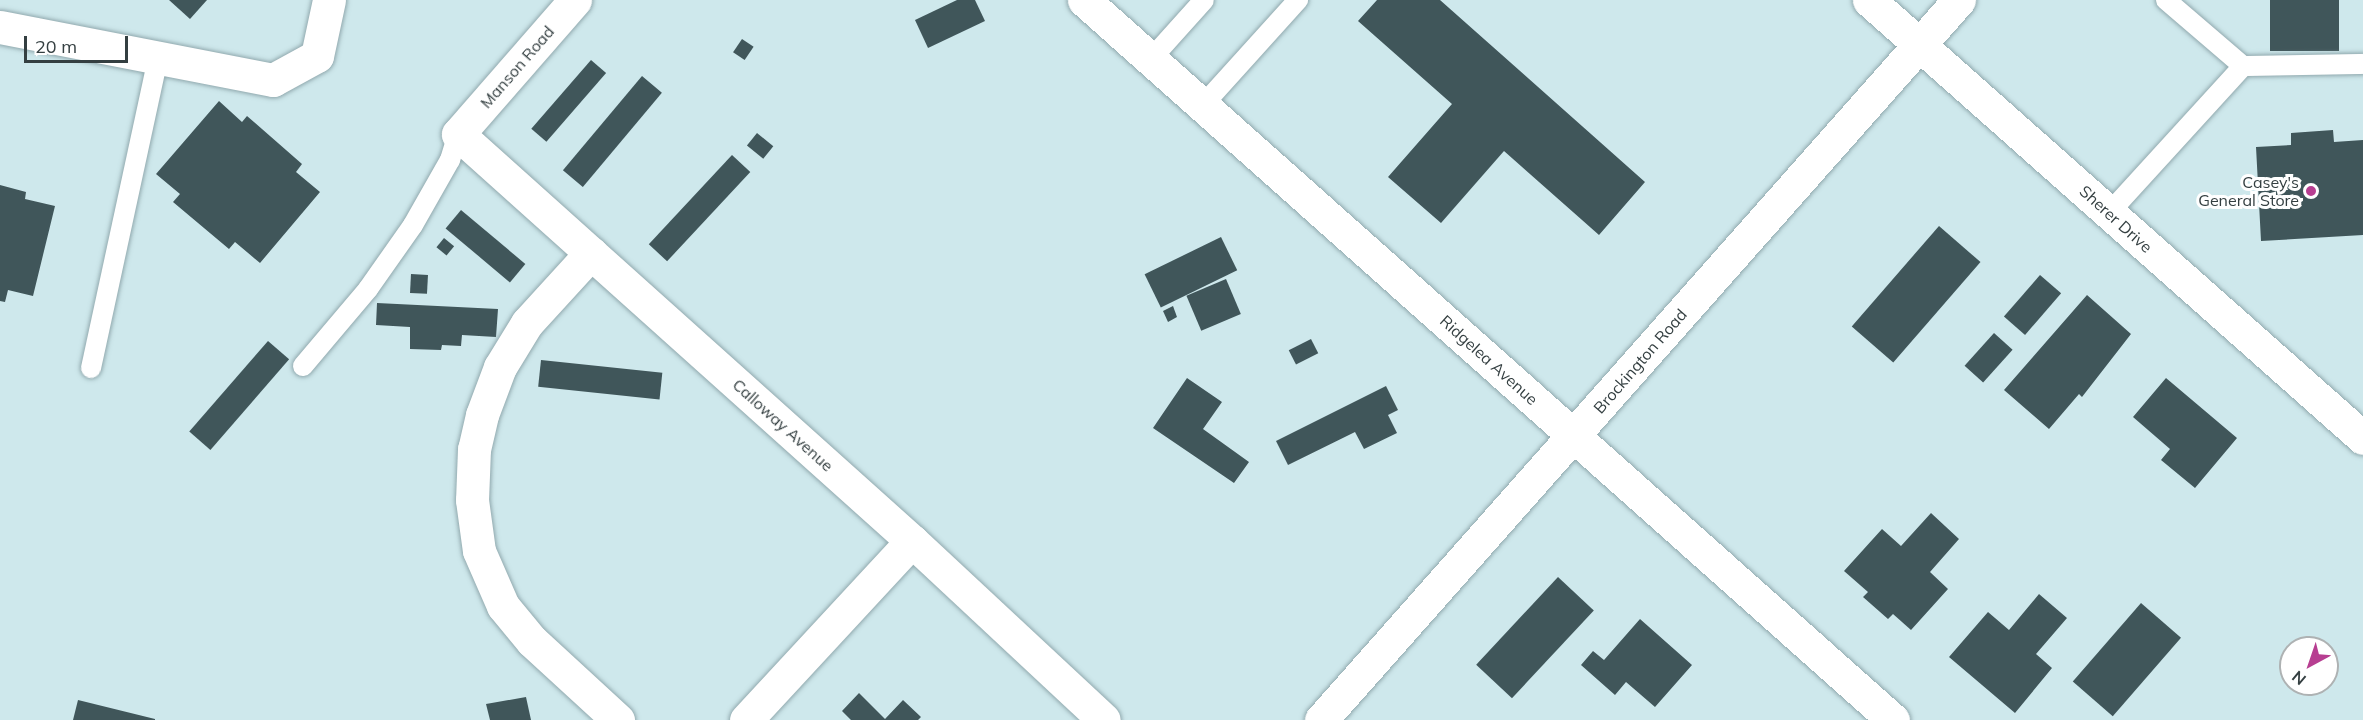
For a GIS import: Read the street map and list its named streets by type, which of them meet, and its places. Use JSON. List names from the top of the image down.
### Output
{
  "streets": {
    "street": [
      "Manson Road",
      "Sherer Drive",
      "Ridgelea Avenue",
      "Brockington Road",
      "Calloway Avenue"
    ]
  },
  "crossings": [
    ["Manson Road", "Calloway Avenue"],
    ["Sherer Drive", "Brockington Road"],
    ["Ridgelea Avenue", "Brockington Road"]
  ],
  "places": ["Casey's General Store"],
  "scale_bar": "20 m",
  "north": "bottom left"
}
